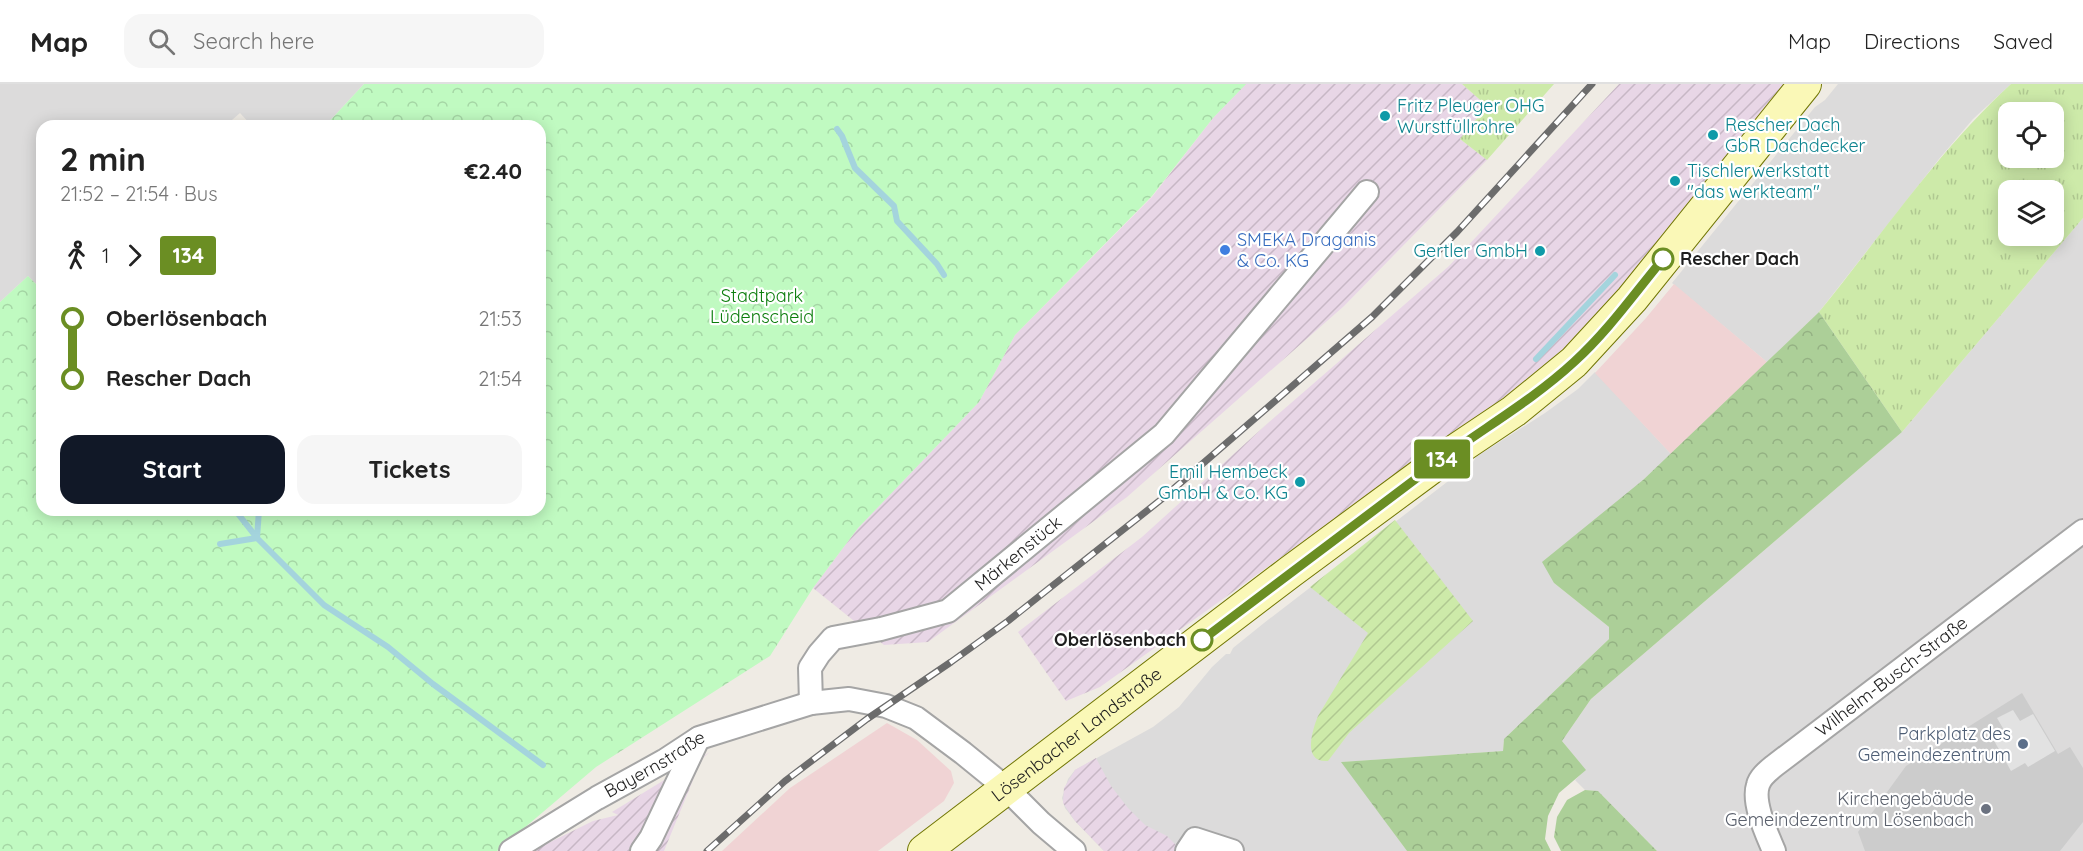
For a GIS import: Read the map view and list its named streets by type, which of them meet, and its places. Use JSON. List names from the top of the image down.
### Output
{
  "streets": {
    "main road": ["Lösenbacher Landstraße"],
    "street": ["Märkenstück", "Wilhelm-Busch-Straße", "Bayernstraße"]
  },
  "crossings": [
    ["Märkenstück", "Bayernstraße"]
  ],
  "parks": ["Stadtpark Lüdenscheid"],
  "places": [
    "Fritz Pleuger OHG Wurstfüllrohre",
    "Rescher Dach GbR Dachdecker",
    "Tischlerwerkstatt \"das werkteam\"",
    "SMEKA Draganis & Co. KG",
    "Gertler GmbH",
    "Rescher Dach",
    "Emil Hembeck GmbH & Co. KG",
    "Oberlösenbach",
    "Parkplatz des Gemeindezentrum",
    "Kirchengebäude Gemeindezentrum Lösenbach"
  ],
  "lines": ["bus line 134"],
  "page": {
    "header": "Map",
    "search": "Search here",
    "nav": ["Map", "Directions", "Saved"],
    "on_map": "134",
    "heading": ["2 min", "21:52 – 21:54 · Bus", "€2.40"],
    "legs": ["1", "134"],
    "list": [
      {
        "name": "Oberlösenbach",
        "value": "21:53"
      },
      {
        "name": "Rescher Dach",
        "value": "21:54"
      }
    ],
    "buttons": ["Start", "Tickets"]
  }
}
